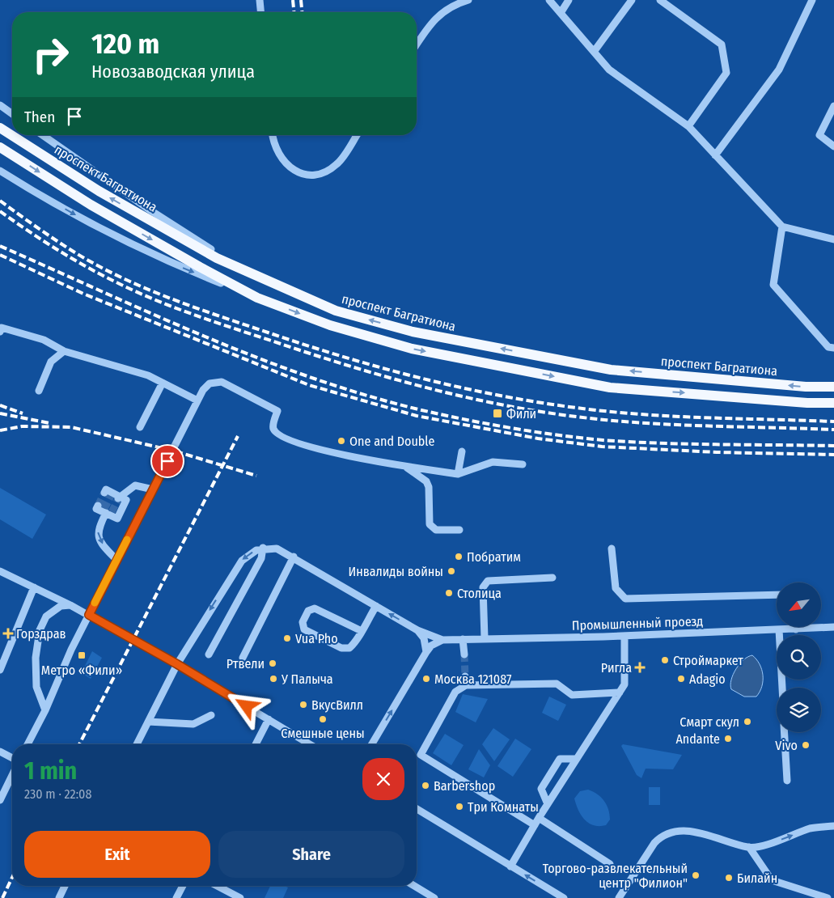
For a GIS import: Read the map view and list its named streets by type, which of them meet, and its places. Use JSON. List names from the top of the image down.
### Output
{
  "streets": {
    "main road": ["проспект Багратиона"],
    "street": ["Промышленный проезд"]
  },
  "places": {
    "transit": ["Фили", "Метро «Фили»"],
    "other": [
      "One and Double",
      "Побратим",
      "Инвалиды войны",
      "Столица",
      "Vua Pho",
      "Строймаркет",
      "Ртвели",
      "У Палыча",
      "Москва 121087",
      "Adagio",
      "ВкусВилл",
      "Смешные цены",
      "Смарт скул",
      "Andante",
      "Vivo",
      "Barbershop",
      "Три Комнаты",
      "Торгово-развлекательный центр \"Филион\"",
      "Билайн"
    ],
    "health": ["Горздрав", "Ригла"]
  },
  "north": "bottom left",
  "page": {
    "turn": ["120 m", "Новозаводская улица"],
    "then": "Then",
    "heading": ["1 min", "230 m · 22:08"],
    "buttons": ["Exit", "Share"]
  }
}
